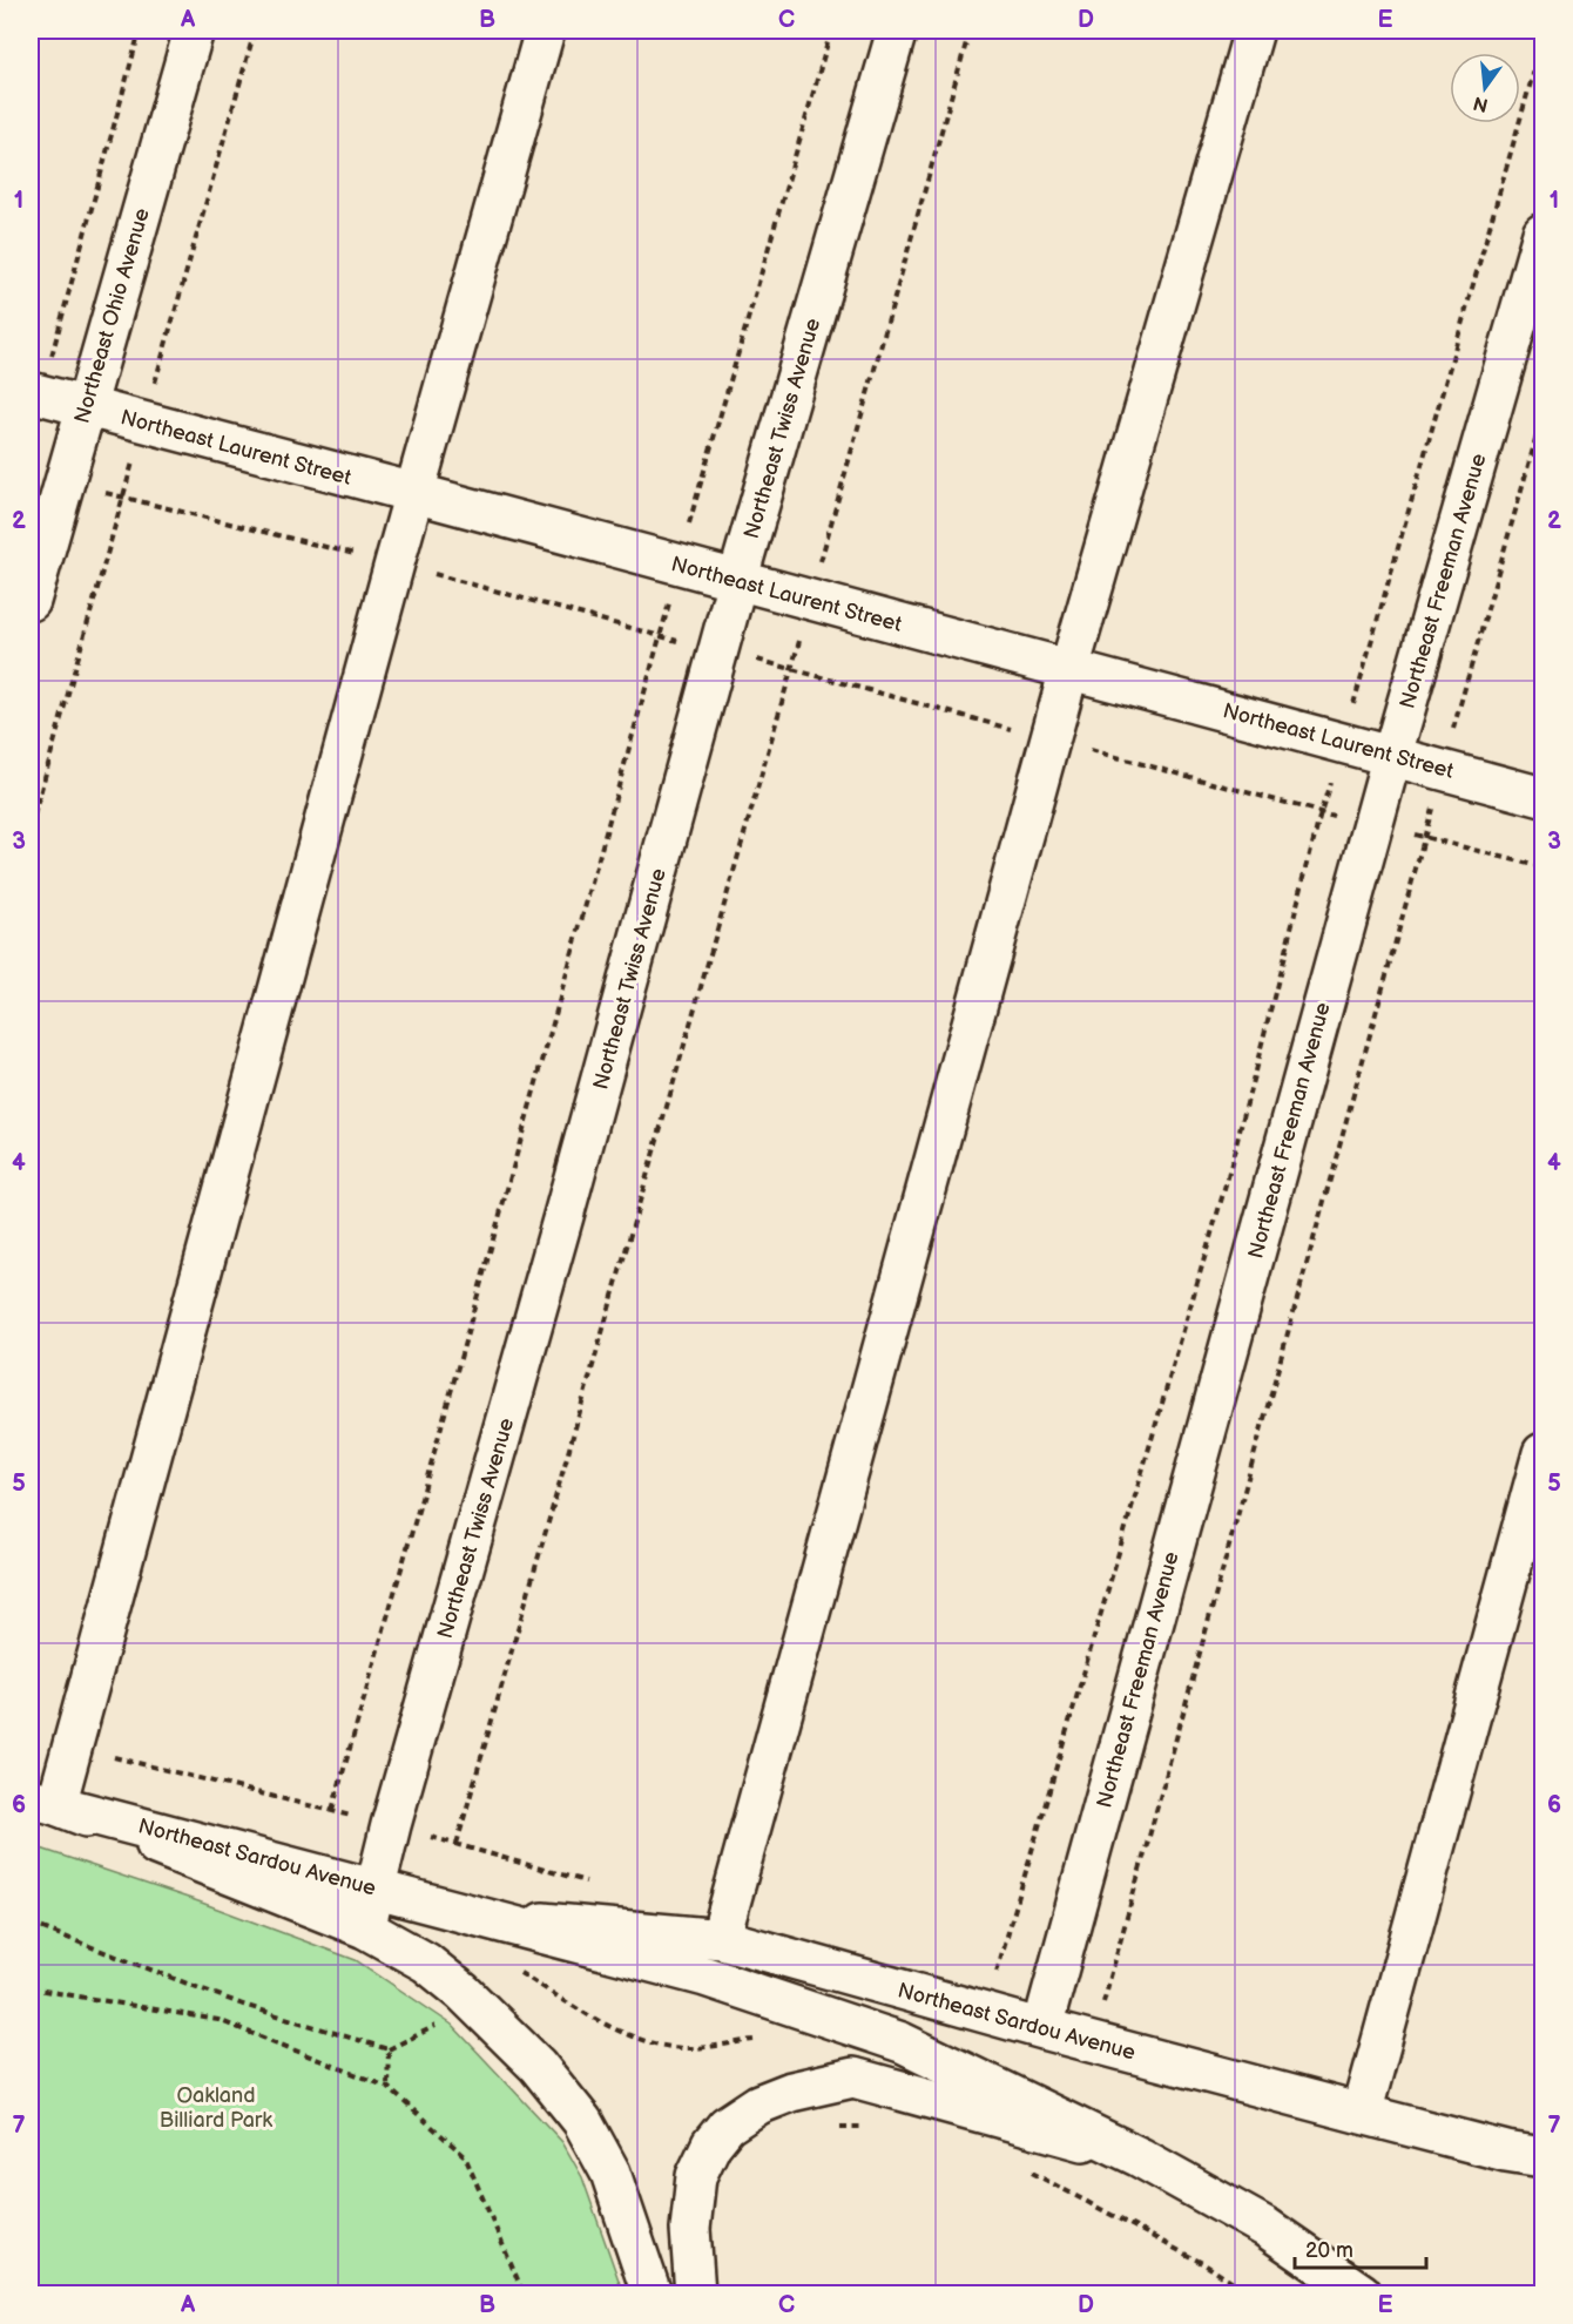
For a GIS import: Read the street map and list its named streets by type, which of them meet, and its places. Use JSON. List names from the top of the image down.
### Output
{
  "streets": {
    "street": [
      "Northeast Ohio Avenue",
      "Northeast Twiss Avenue",
      "Northeast Laurent Street",
      "Northeast Freeman Avenue",
      "Northeast Sardou Avenue"
    ]
  },
  "crossings": [
    ["Northeast Ohio Avenue", "Northeast Laurent Street"],
    ["Northeast Twiss Avenue", "Northeast Laurent Street"],
    ["Northeast Twiss Avenue", "Northeast Sardou Avenue"],
    ["Northeast Laurent Street", "Northeast Freeman Avenue"],
    ["Northeast Freeman Avenue", "Northeast Sardou Avenue"]
  ],
  "parks": ["Oakland Billiard Park"],
  "scale_bar": "20 m",
  "north": "bottom",
  "grid": {
    "columns": [
      "A",
      "B",
      "C",
      "D",
      "E"
    ],
    "rows": [
      "1",
      "2",
      "3",
      "4",
      "5",
      "6",
      "7"
    ]
  }
}
